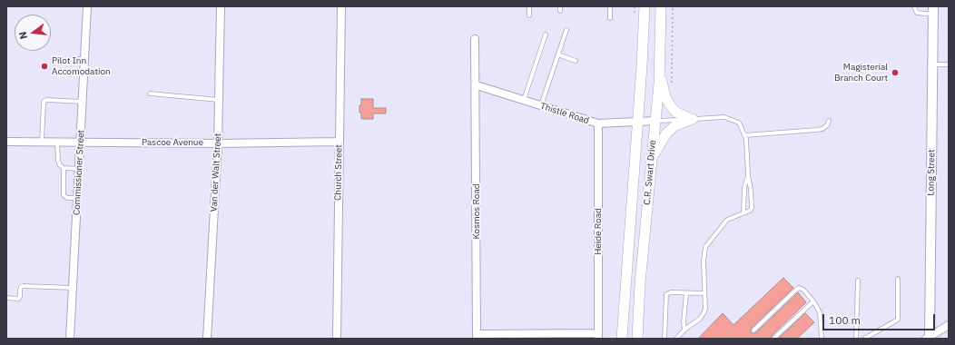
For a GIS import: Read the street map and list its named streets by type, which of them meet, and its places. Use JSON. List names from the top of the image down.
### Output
{
  "streets": {
    "main road": ["C.R. Swart Drive"],
    "street": [
      "Thistle Road",
      "Pascoe Avenue",
      "Commissioner Street",
      "Van der Walt Street",
      "Church Street",
      "Long Street",
      "Kosmos Road",
      "Heide Road"
    ]
  },
  "crossings": [
    ["Thistle Road", "C.R. Swart Drive"],
    ["Thistle Road", "Kosmos Road"],
    ["Thistle Road", "Heide Road"],
    ["Pascoe Avenue", "Commissioner Street"],
    ["Pascoe Avenue", "Van der Walt Street"],
    ["Pascoe Avenue", "Church Street"]
  ],
  "places": ["Pilot Inn Accomodation", "Magisterial Branch Court"],
  "scale_bar": "100 m",
  "north": "left"
}
